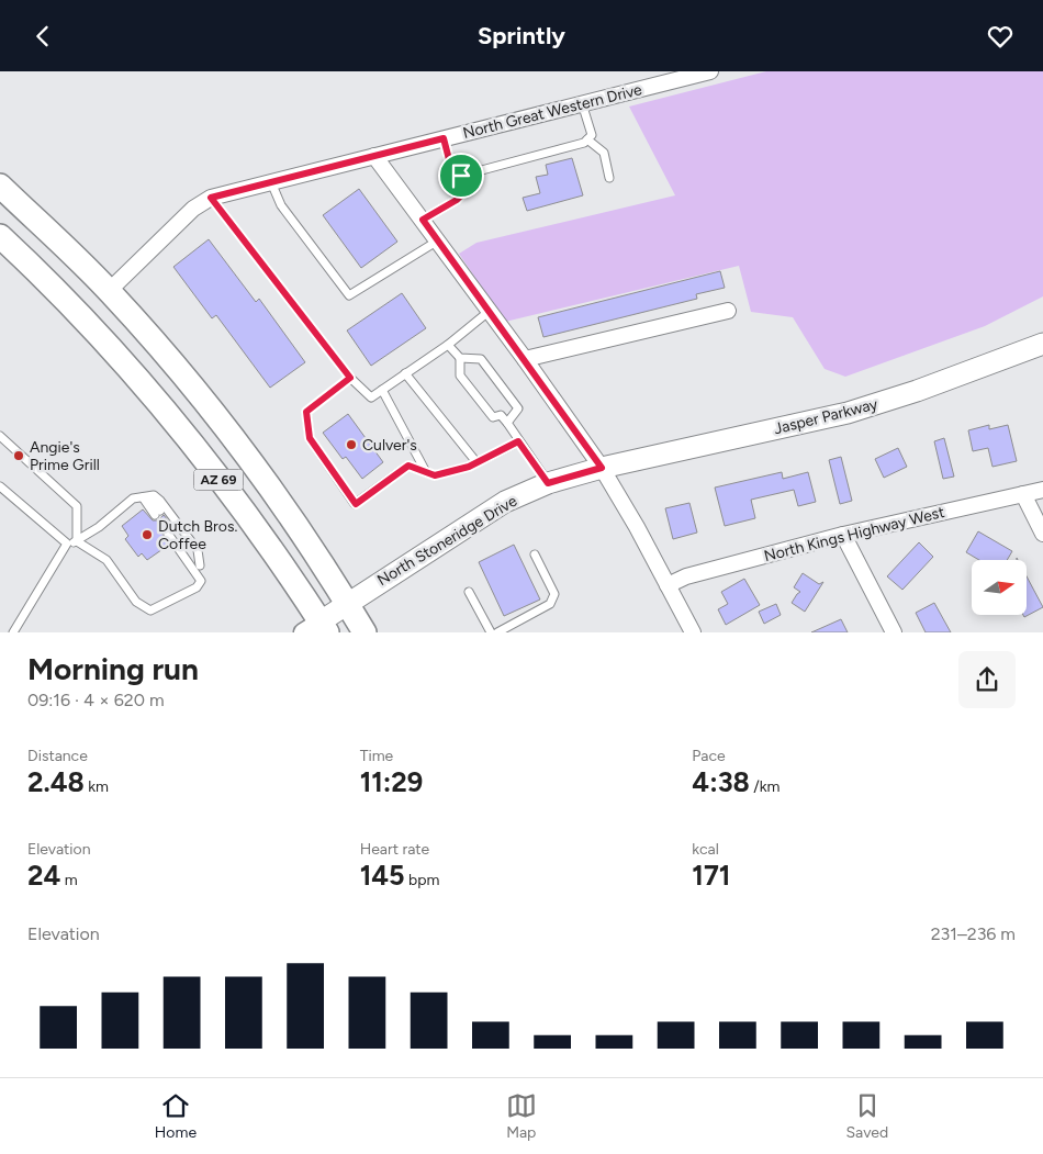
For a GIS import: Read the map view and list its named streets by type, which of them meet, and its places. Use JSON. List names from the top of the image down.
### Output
{
  "streets": {
    "main road": ["Jasper Parkway", "AZ 69", "North Stoneridge Drive"],
    "street": ["North Great Western Drive", "North Kings Highway West"]
  },
  "crossings": [
    ["North Great Western Drive", "AZ 69"],
    ["Jasper Parkway", "North Stoneridge Drive"],
    ["AZ 69", "North Stoneridge Drive"]
  ],
  "places": ["Culver's", "Angie's Prime Grill", "Dutch Bros. Coffee"],
  "north": "right",
  "page": {
    "header": "Sprintly",
    "heading": ["Morning run", "09:16 · 4 × 620 m"],
    "stats": [
      ["Distance", "2.48 km"],
      ["Time", "11:29"],
      ["Pace", "4:38 /km"],
      ["Elevation", "24 m"],
      ["Heart rate", "145 bpm"],
      ["kcal", "171"]
    ],
    "chart": ["Elevation", "231–236 m"],
    "tabs": ["Home", "Map", "Saved"]
  }
}
